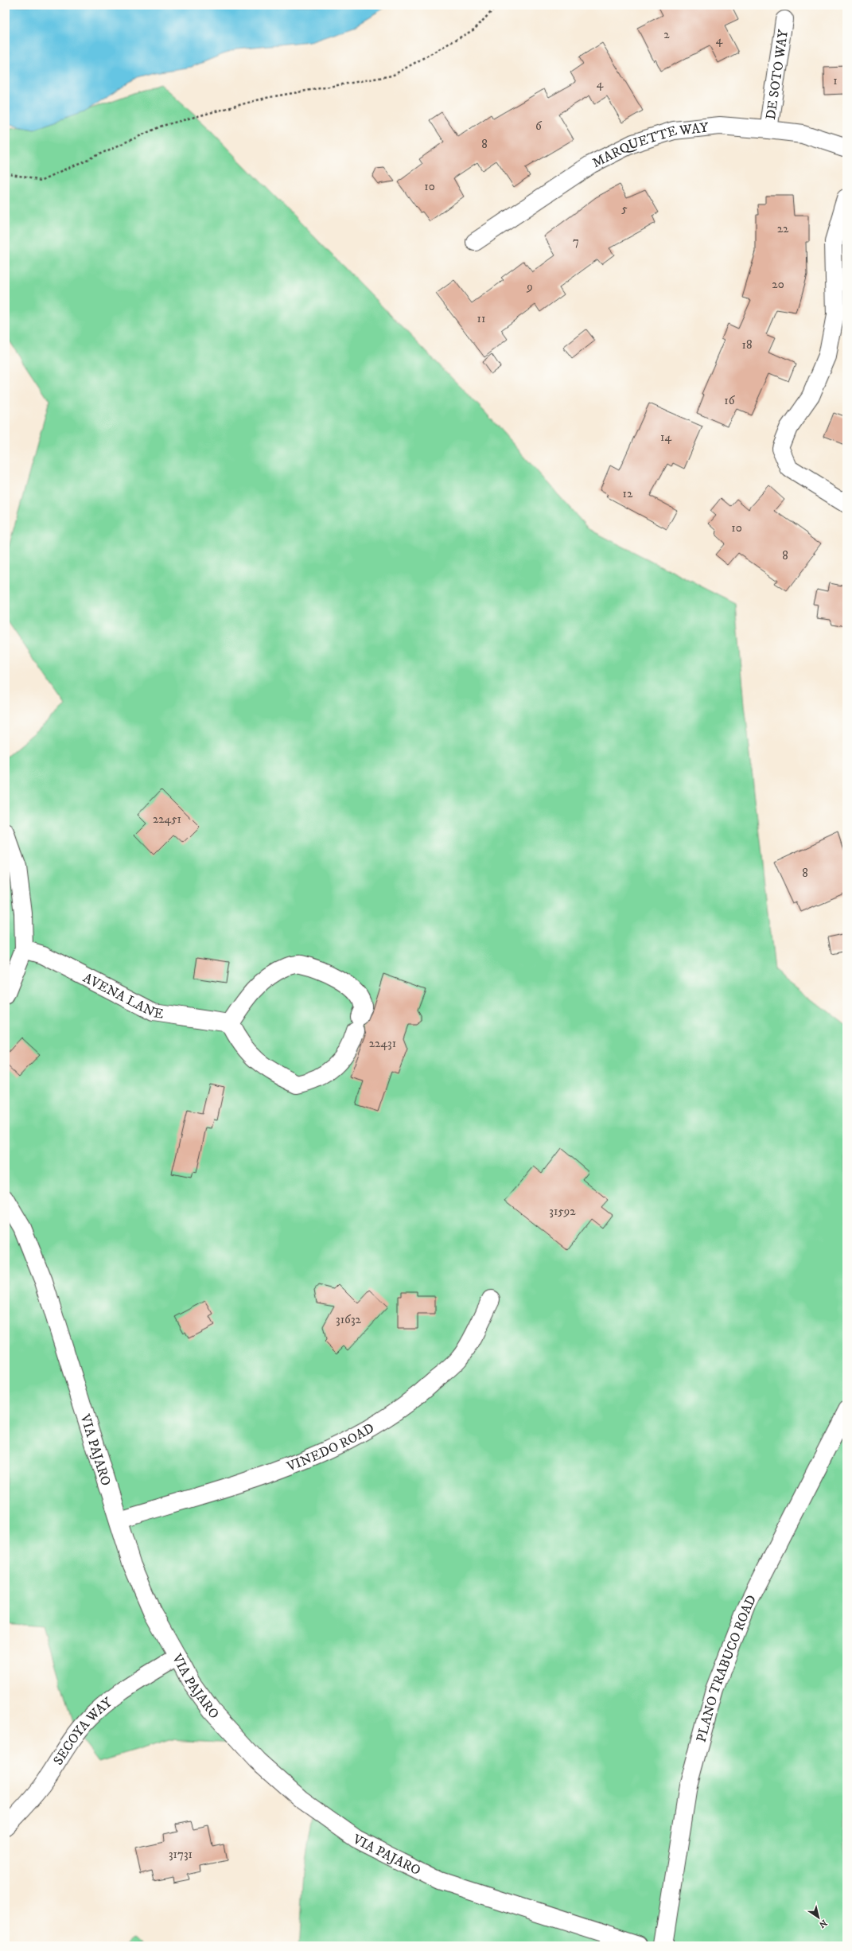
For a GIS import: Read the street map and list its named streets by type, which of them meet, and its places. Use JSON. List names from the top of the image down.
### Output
{
  "streets": {
    "street": [
      "DE SOTO WAY",
      "MARQUETTE WAY",
      "AVENA LANE",
      "VINEDO ROAD",
      "VIA PAJARO",
      "PLANO TRABUCO ROAD",
      "SECOYA WAY"
    ]
  },
  "crossings": [
    ["DE SOTO WAY", "MARQUETTE WAY"],
    ["VINEDO ROAD", "VIA PAJARO"],
    ["VIA PAJARO", "SECOYA WAY"]
  ],
  "house_numbers": [
    "2",
    "4",
    "1",
    "4",
    "6",
    "8",
    "10",
    "5",
    "22",
    "7",
    "20",
    "9",
    "11",
    "18",
    "16",
    "14",
    "12",
    "10",
    "8",
    "22451",
    "8",
    "22431",
    "31592",
    "31632",
    "31731"
  ],
  "north": "bottom right"
}
